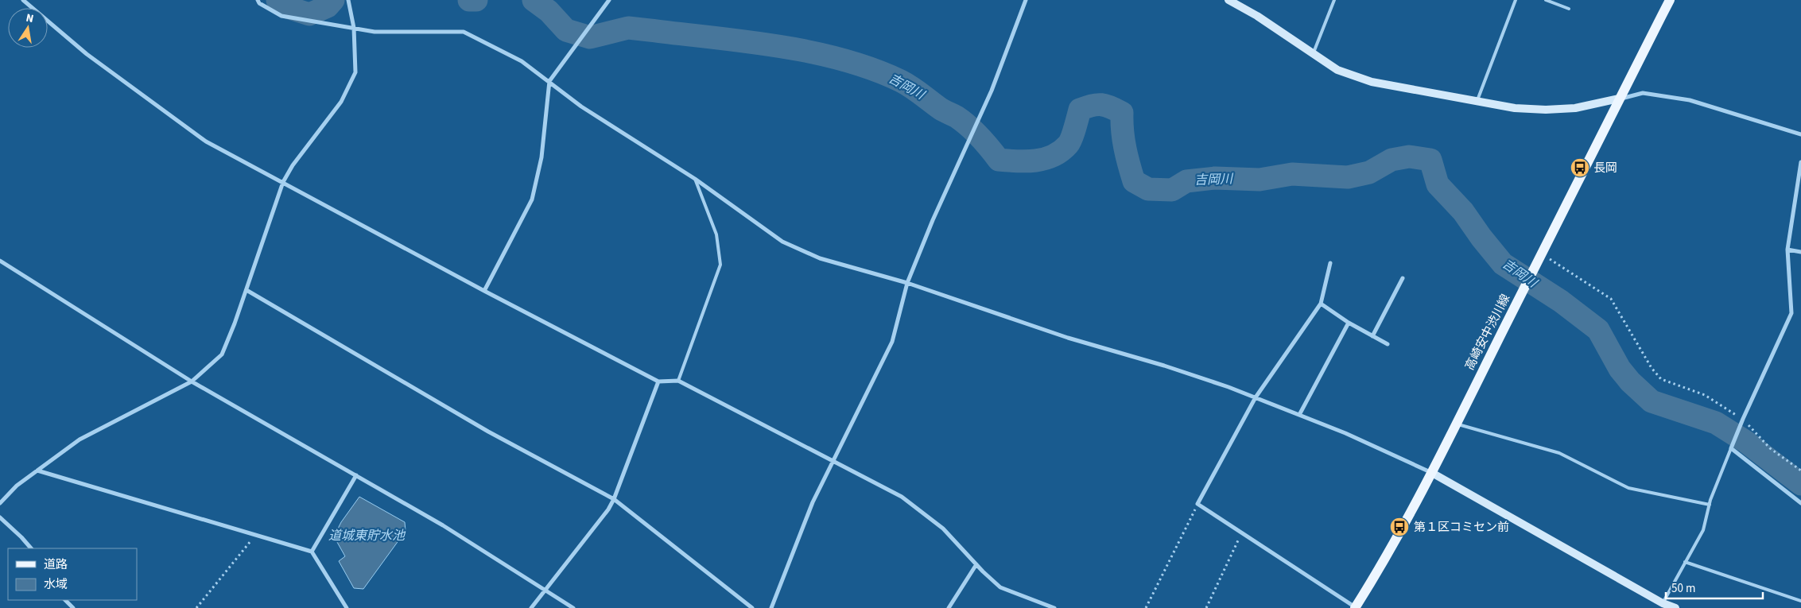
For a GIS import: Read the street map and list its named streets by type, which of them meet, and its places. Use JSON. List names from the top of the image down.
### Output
{
  "streets": {
    "main road": ["高崎安中渋川線"]
  },
  "water": ["吉岡川", "道城東貯水池"],
  "places": {
    "bus stop": ["長岡", "第１区コミセン前"]
  },
  "legend": ["道路", "水域"],
  "scale_bar": "50 m",
  "north": "top"
}
